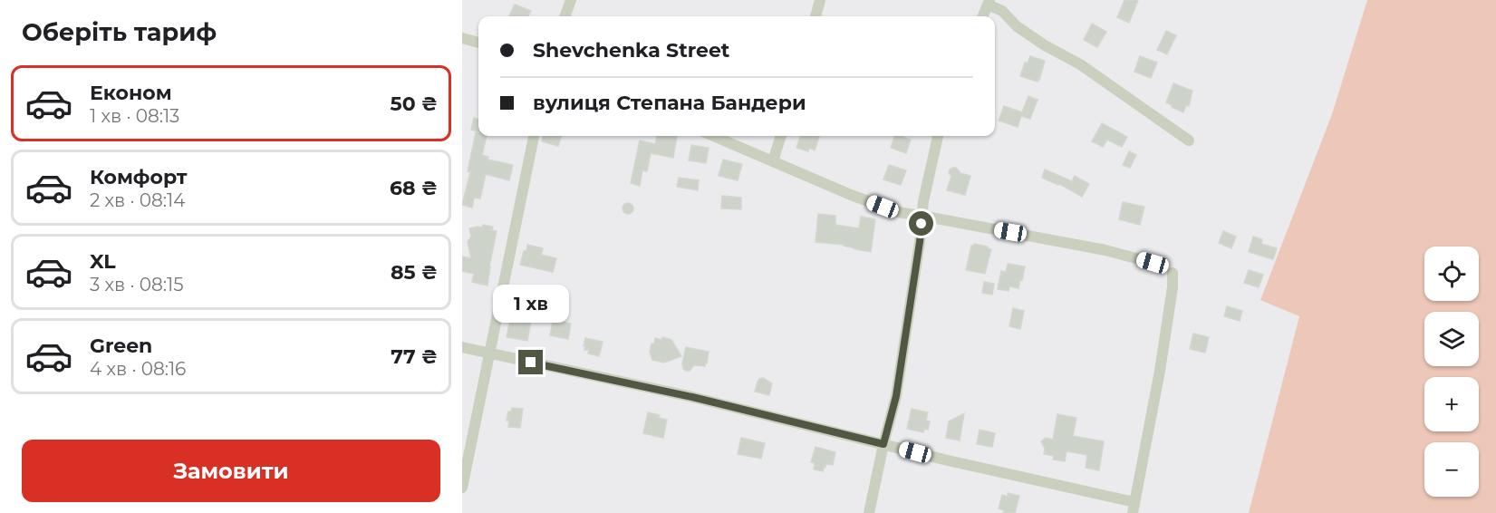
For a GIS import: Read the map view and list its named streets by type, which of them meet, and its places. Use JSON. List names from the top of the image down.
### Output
{
  "page": {
    "heading": "Оберіть тариф",
    "banner": ["Shevchenka Street", "вулиця Степана Бандери"],
    "list": [
      {
        "name": "Економ",
        "note": "1 хв · 08:13",
        "value": "50 ₴"
      },
      {
        "name": "Комфорт",
        "note": "2 хв · 08:14",
        "value": "68 ₴"
      },
      {
        "name": "XL",
        "note": "3 хв · 08:15",
        "value": "85 ₴"
      },
      {
        "name": "Green",
        "note": "4 хв · 08:16",
        "value": "77 ₴"
      }
    ],
    "map_buttons": ["+", "−"],
    "bubble": "1 хв",
    "buttons": "Замовити"
  }
}
